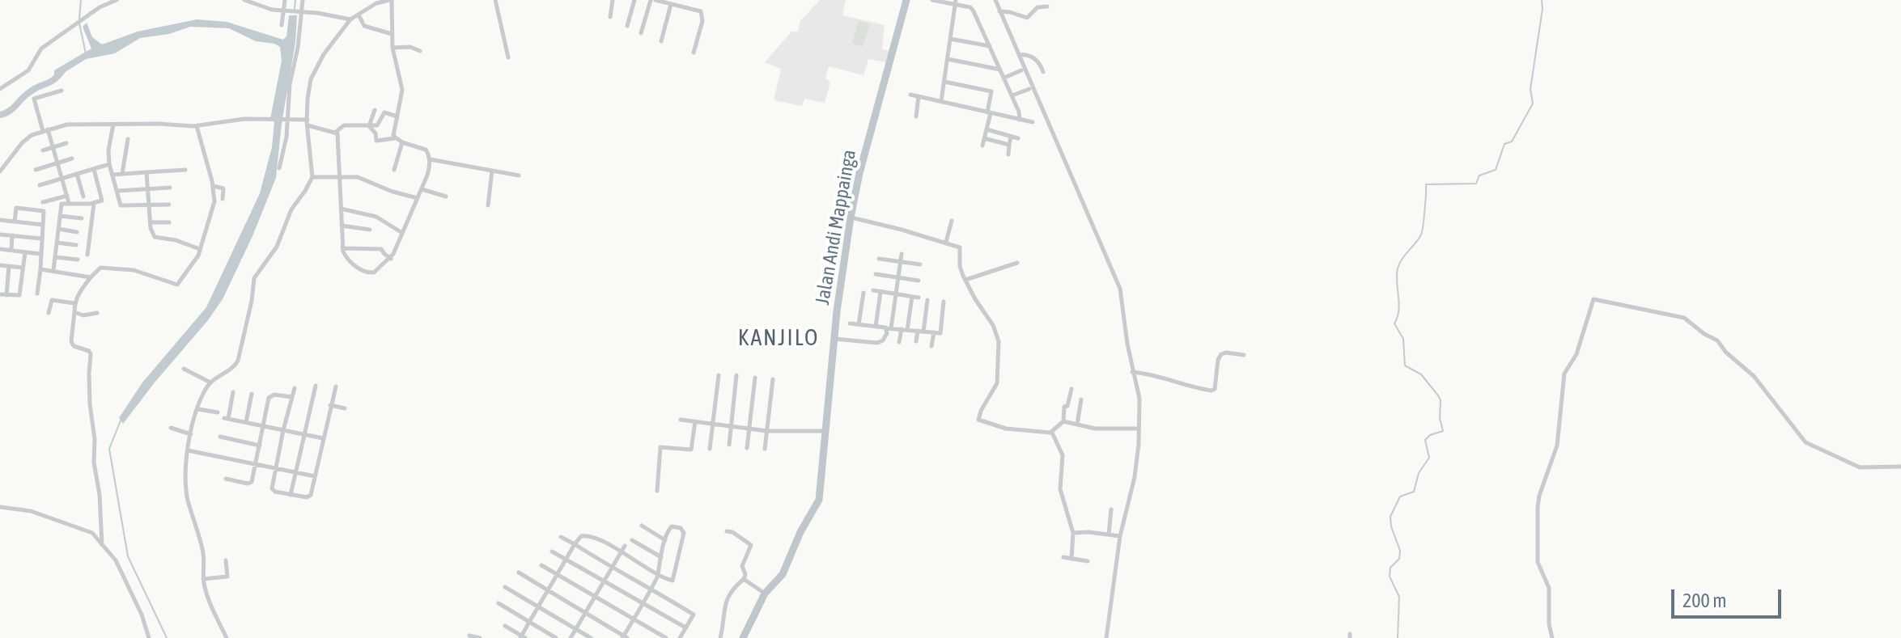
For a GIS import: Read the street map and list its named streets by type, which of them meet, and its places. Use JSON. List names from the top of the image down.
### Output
{
  "streets": {
    "main road": ["Jalan Andi Mappainga"]
  },
  "districts": ["KANJILO"],
  "scale_bar": "200 m"
}
